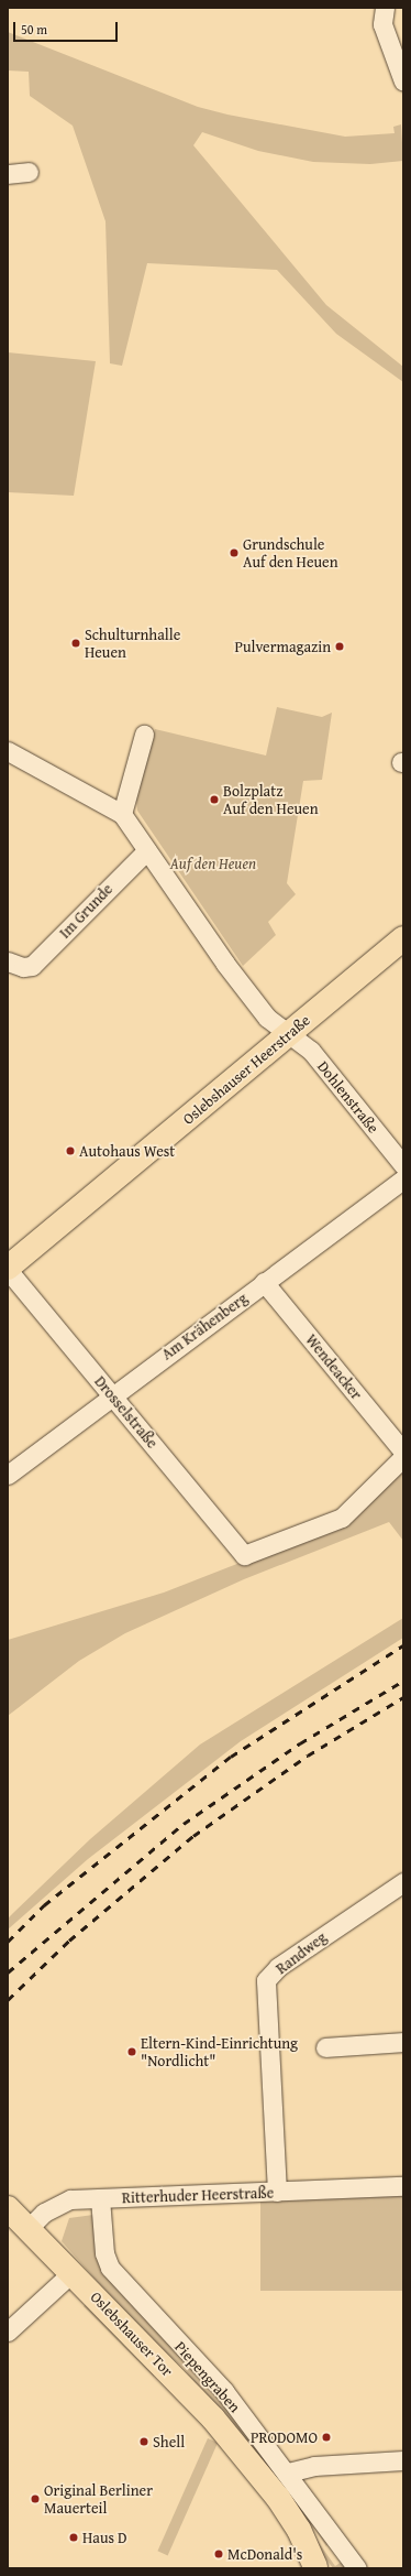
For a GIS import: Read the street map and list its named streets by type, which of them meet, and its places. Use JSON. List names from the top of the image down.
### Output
{
  "streets": {
    "main road": ["Oslebshauser Heerstraße", "Oslebshauser Tor"],
    "street": [
      "Im Grunde",
      "Dohlenstraße",
      "Am Krähenberg",
      "Wendeacker",
      "Drosselstraße",
      "Randweg",
      "Ritterhuder Heerstraße",
      "Piepengraben"
    ]
  },
  "crossings": [
    ["Oslebshauser Heerstraße", "Dohlenstraße"],
    ["Oslebshauser Heerstraße", "Drosselstraße"],
    ["Am Krähenberg", "Wendeacker"],
    ["Am Krähenberg", "Drosselstraße"],
    ["Randweg", "Ritterhuder Heerstraße"],
    ["Ritterhuder Heerstraße", "Oslebshauser Tor"],
    ["Ritterhuder Heerstraße", "Piepengraben"]
  ],
  "parks": ["Auf den Heuen"],
  "places": [
    "Grundschule Auf den Heuen",
    "Schulturnhalle Heuen",
    "Pulvermagazin",
    "Bolzplatz Auf den Heuen",
    "Autohaus West",
    "Eltern-Kind-Einrichtung \"Nordlicht\"",
    "PRODOMO",
    "Shell",
    "Original Berliner Mauerteil",
    "Haus D",
    "McDonald's"
  ],
  "scale_bar": "50 m"
}
